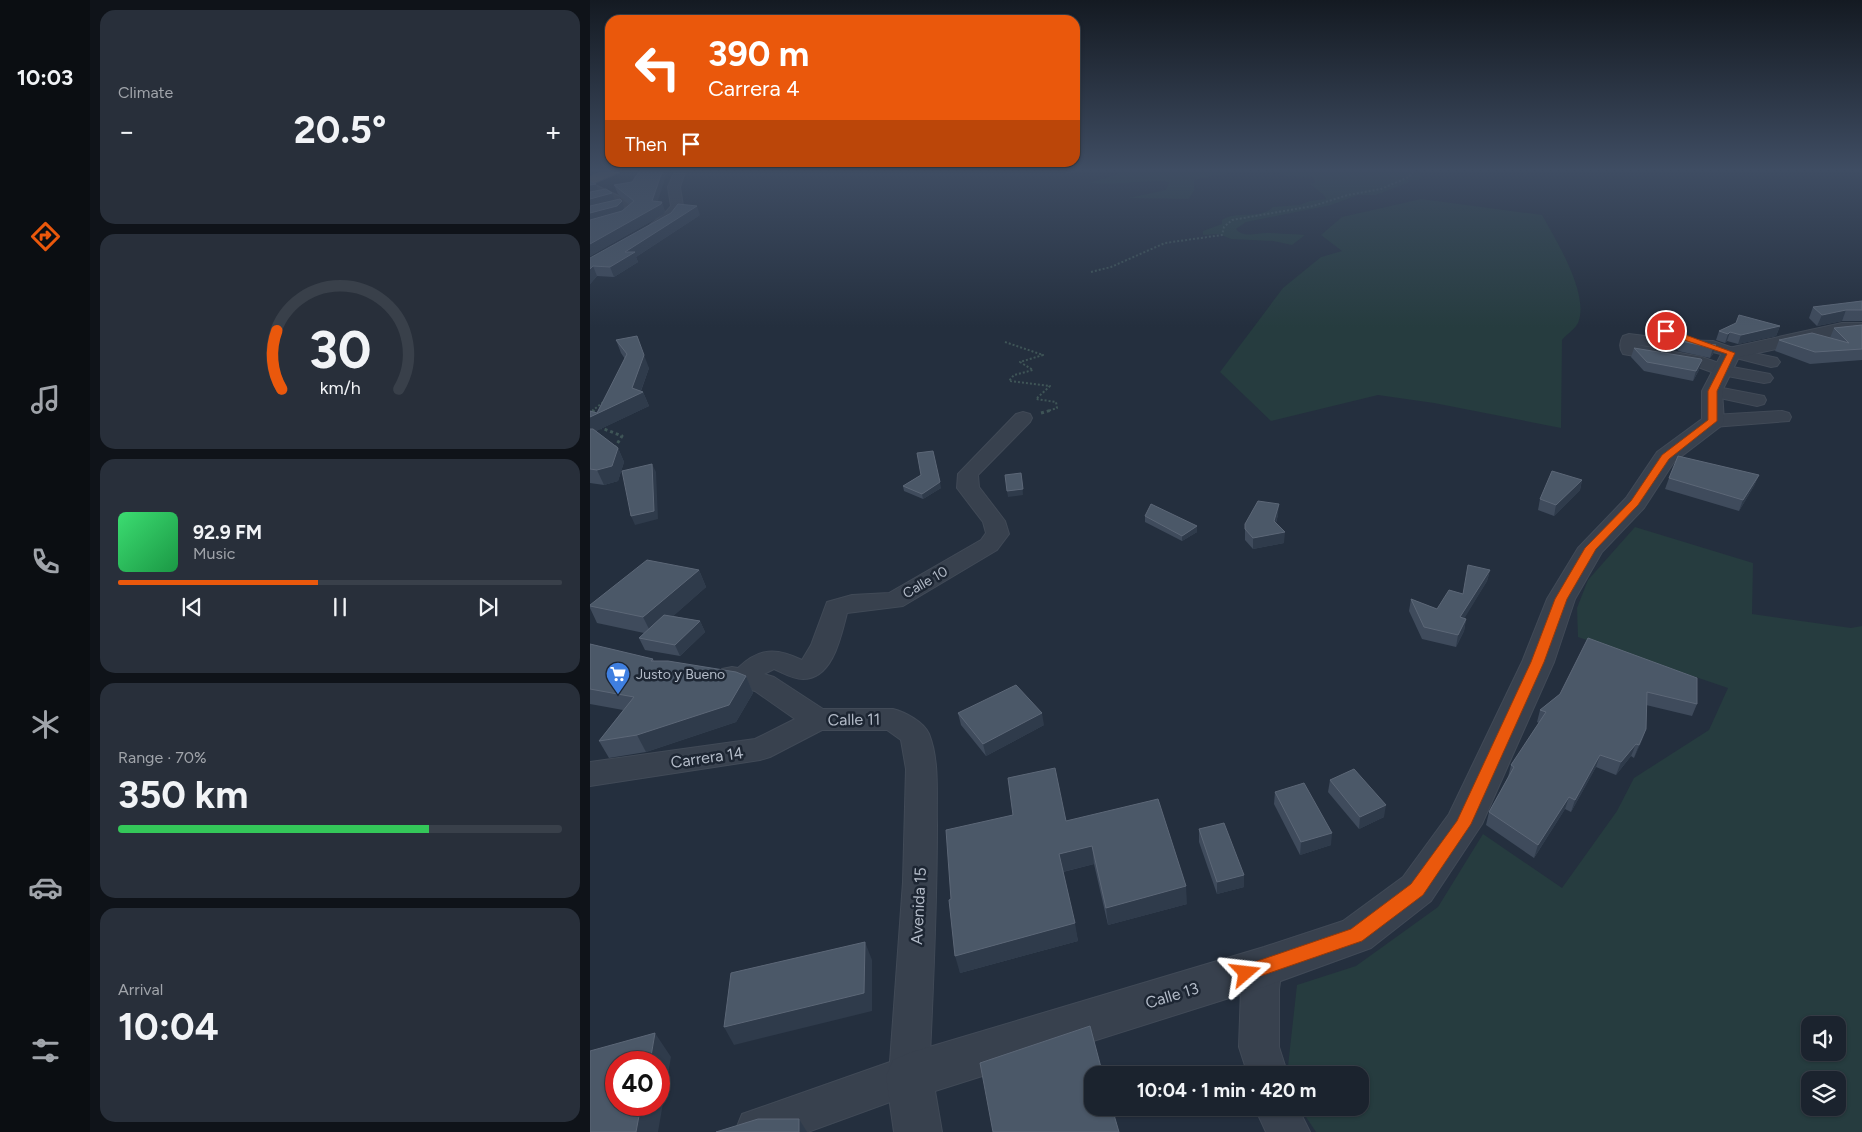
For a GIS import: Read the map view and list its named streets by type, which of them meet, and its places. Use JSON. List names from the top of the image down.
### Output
{
  "streets": {
    "street": [
      "Calle 10",
      "Calle 11",
      "Carrera 14",
      "Avenida 15",
      "Calle 13"
    ]
  },
  "crossings": [
    ["Calle 11", "Carrera 14"],
    ["Calle 11", "Avenida 15"],
    ["Avenida 15", "Calle 13"]
  ],
  "places": {
    "supermarket": ["Justo y Bueno"]
  },
  "page": {
    "tabs": "10:03",
    "tile": [
      "Climate",
      ["Range · 70%", "350 km"],
      ["Arrival", "10:04"]
    ],
    "turn": ["390 m", "Carrera 4"],
    "heat": ["−", "20.5°", "+"],
    "then": "Then",
    "song": ["92.9 FM", "Music"],
    "limit": "40",
    "trip": "10:04 · 1 min · 420 m",
    "gauge": ["30", "km/h"]
  }
}
